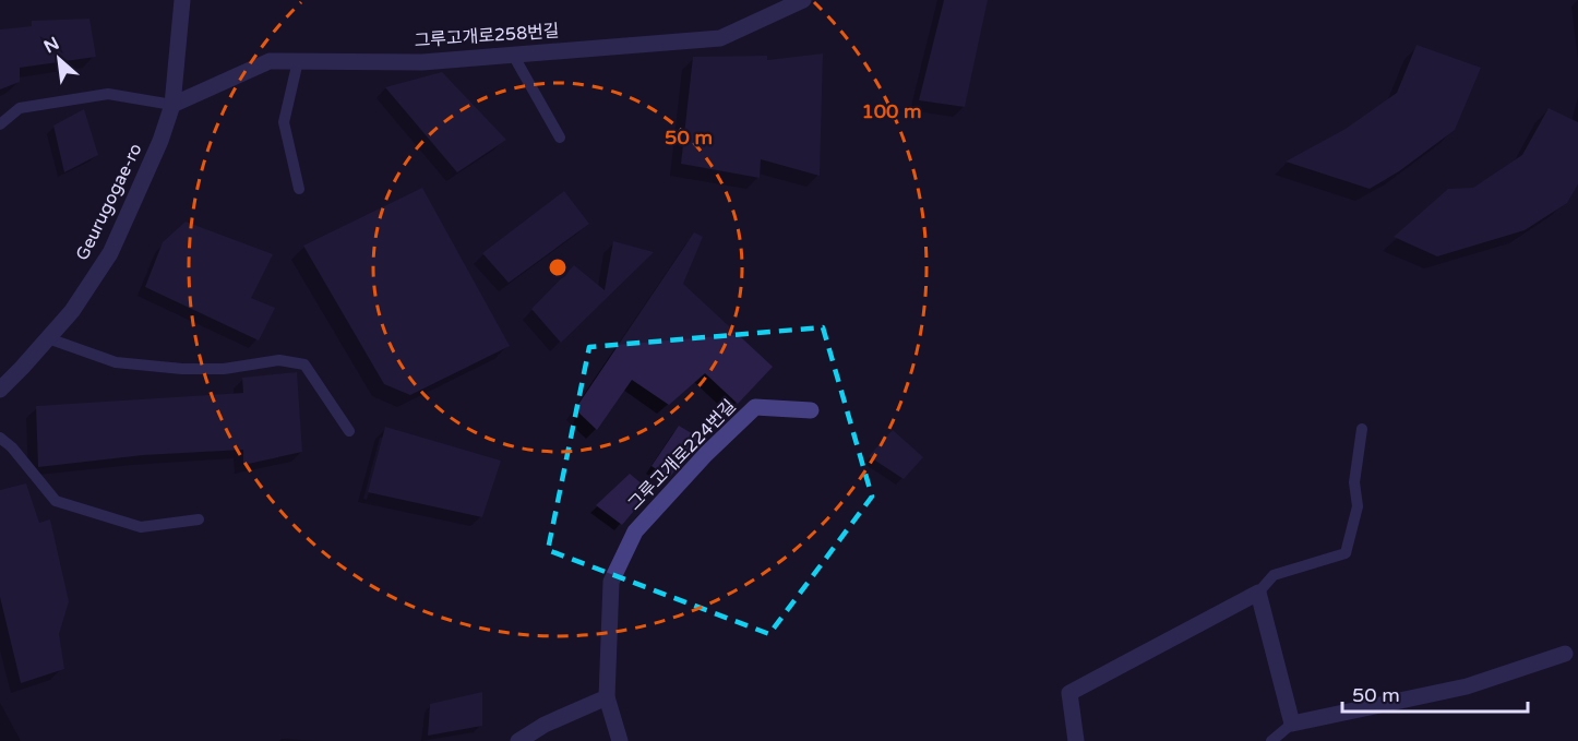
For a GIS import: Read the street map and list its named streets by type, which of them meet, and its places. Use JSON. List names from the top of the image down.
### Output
{
  "streets": {
    "street": ["그루고개로258번길", "Geurugogae-ro", "그루고개로224번길"]
  },
  "crossings": [
    ["그루고개로258번길", "Geurugogae-ro"]
  ],
  "scale_bar": "50 m",
  "north": "top left",
  "rings": ["100 m", "50 m"]
}
